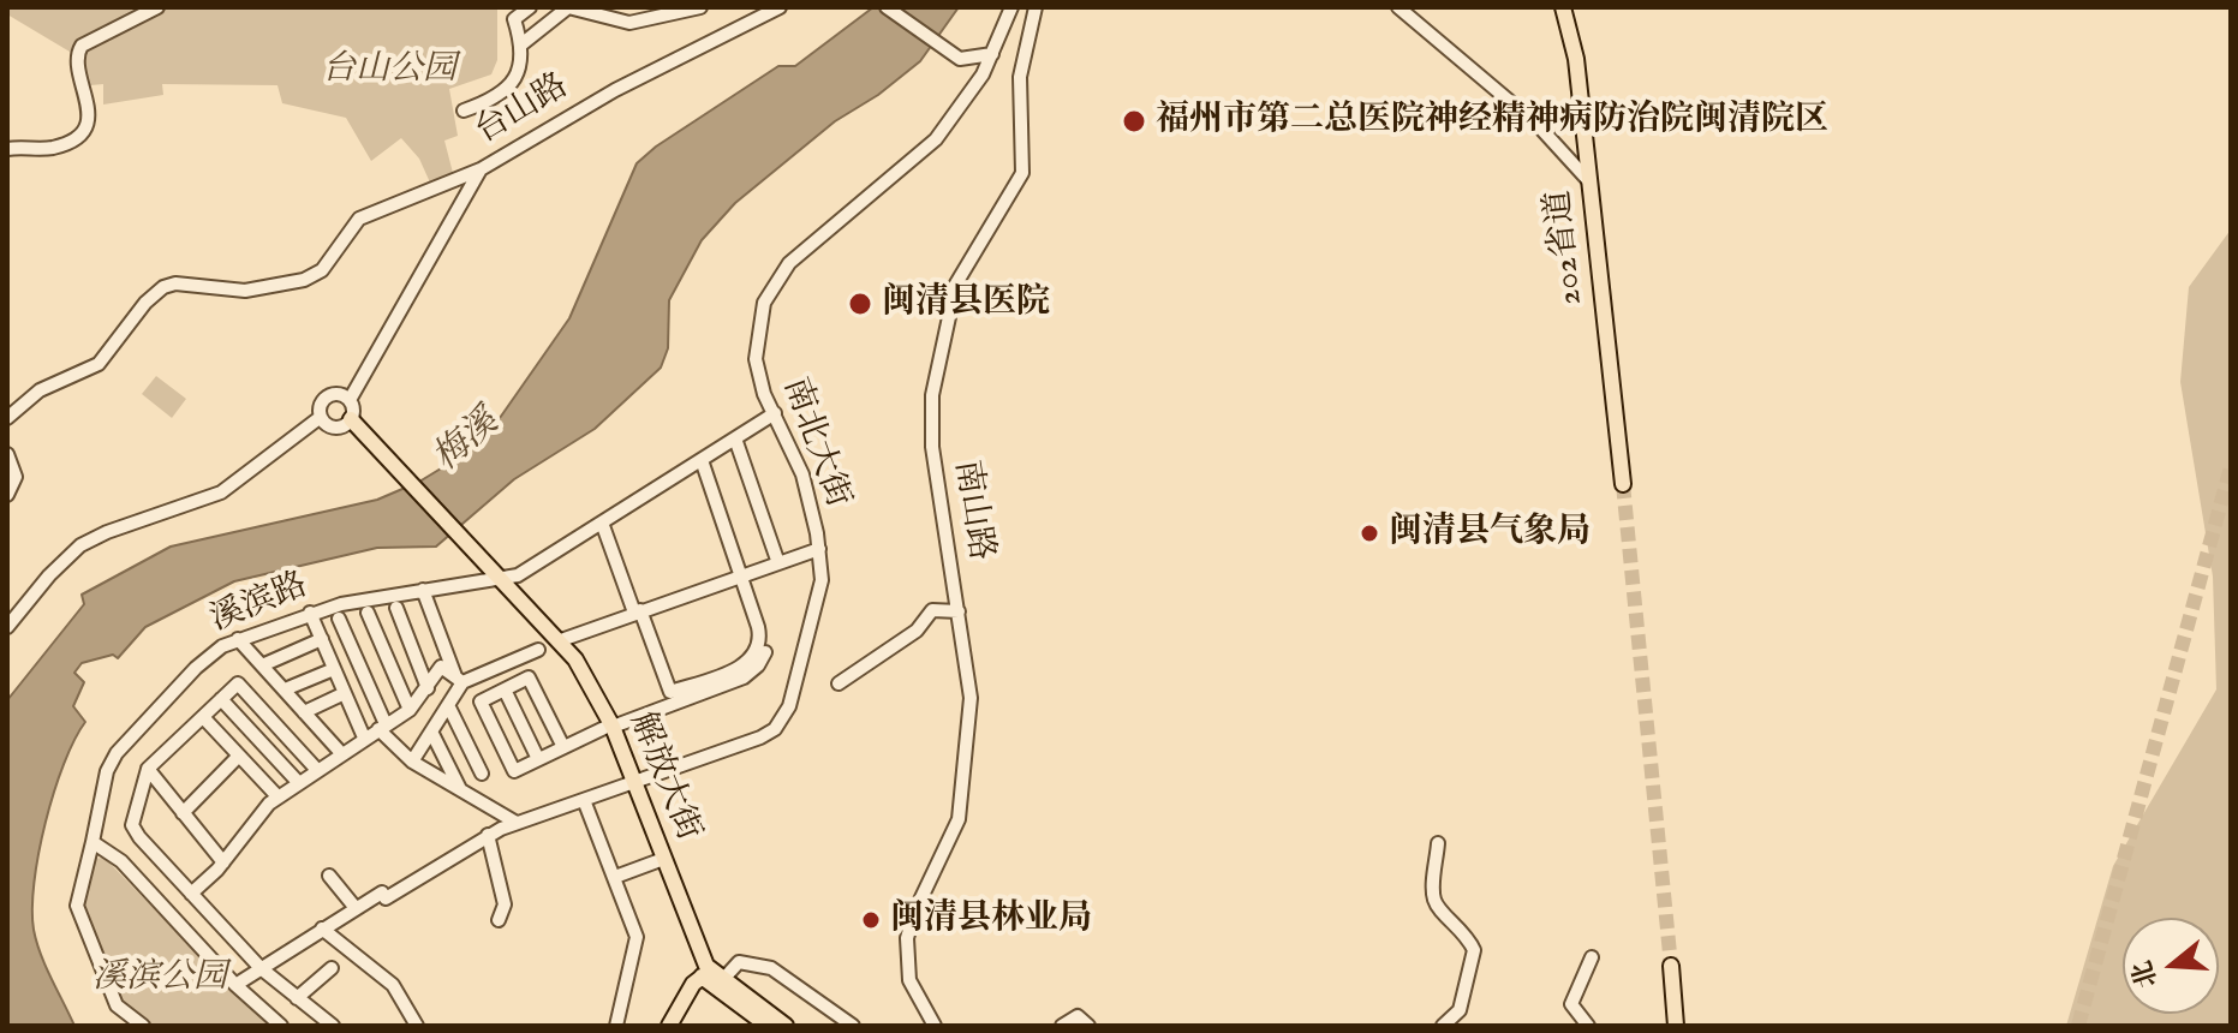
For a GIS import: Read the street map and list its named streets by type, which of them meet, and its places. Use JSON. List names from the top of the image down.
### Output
{
  "streets": {
    "main road": ["202省道", "解放大街"],
    "street": [
      "台山路",
      "南北大街",
      "南山路",
      "溪滨路"
    ]
  },
  "crossings": [
    ["台山路", "解放大街"],
    ["南北大街", "溪滨路"],
    ["南北大街", "解放大街"],
    ["溪滨路", "解放大街"]
  ],
  "water": ["梅溪"],
  "parks": ["台山公园", "溪滨公园"],
  "places": [
    "福州市第二总医院神经精神病防治院闽清院区",
    "闽清县医院",
    "闽清县气象局",
    "闽清县林业局"
  ],
  "north": "left"
}
